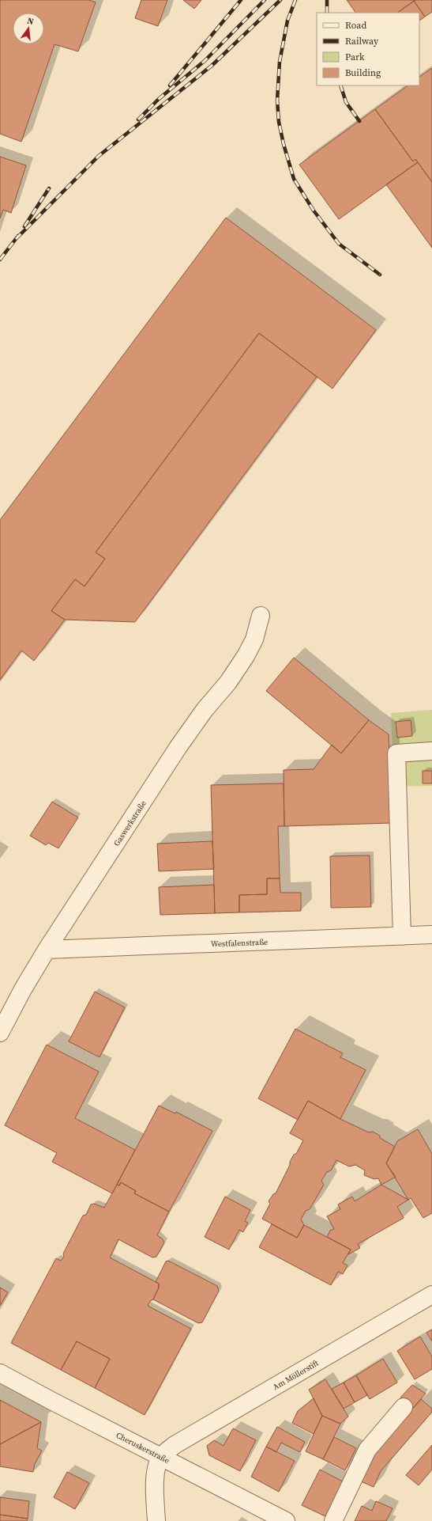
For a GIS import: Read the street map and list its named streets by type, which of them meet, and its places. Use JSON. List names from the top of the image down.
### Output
{
  "streets": {
    "street": [
      "Gaswerkstraße",
      "Westfalenstraße",
      "Am Möllerstift",
      "Cheruskerstraße"
    ]
  },
  "crossings": [
    ["Gaswerkstraße", "Westfalenstraße"],
    ["Am Möllerstift", "Cheruskerstraße"]
  ],
  "legend": [
    "Road",
    "Railway",
    "Park",
    "Building"
  ],
  "north": "top"
}
